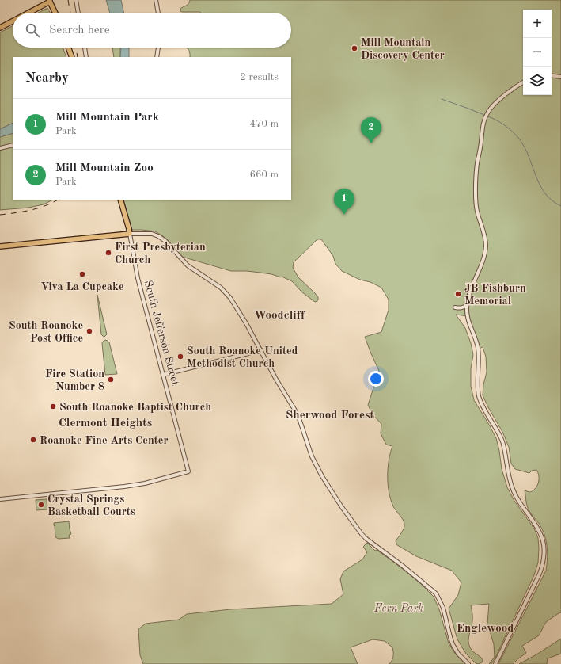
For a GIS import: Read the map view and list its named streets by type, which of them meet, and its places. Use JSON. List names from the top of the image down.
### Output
{
  "streets": {
    "main road": ["South Jefferson Street"]
  },
  "districts": [
    "Woodcliff",
    "Sherwood Forest",
    "Clermont Heights",
    "Englewood"
  ],
  "parks": ["Fern Park"],
  "places": [
    "Mill Mountain Discovery Center",
    "First Presbyterian Church",
    "Viva La Cupcake",
    "JB Fishburn Memorial",
    "South Roanoke Post Office",
    "South Roanoke United Methodist Church",
    "Fire Station Number 8",
    "South Roanoke Baptist Church",
    "Roanoke Fine Arts Center",
    "Crystal Springs Basketball Courts"
  ],
  "page": {
    "map_buttons": ["+", "−"],
    "search": "Search here",
    "heading": ["Nearby", "2 results"],
    "list": [
      {
        "mark": "1",
        "name": "Mill Mountain Park",
        "note": "Park",
        "value": "470 m"
      },
      {
        "mark": "2",
        "name": "Mill Mountain Zoo",
        "note": "Park",
        "value": "660 m"
      }
    ],
    "pins": ["2", "1"]
  }
}
